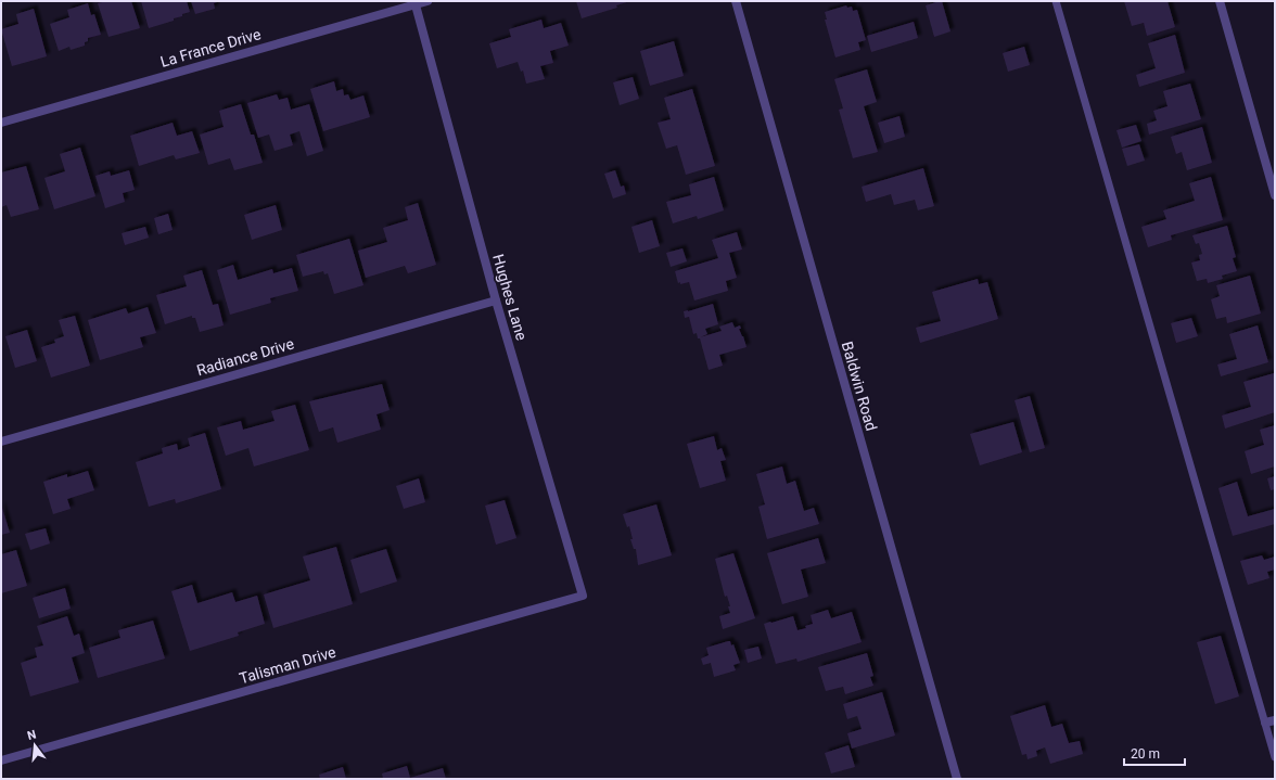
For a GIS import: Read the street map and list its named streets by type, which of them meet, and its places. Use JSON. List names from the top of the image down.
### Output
{
  "streets": {
    "street": [
      "La France Drive",
      "Hughes Lane",
      "Radiance Drive",
      "Baldwin Road",
      "Talisman Drive"
    ]
  },
  "crossings": [
    ["La France Drive", "Hughes Lane"],
    ["Hughes Lane", "Radiance Drive"],
    ["Hughes Lane", "Talisman Drive"]
  ],
  "scale_bar": "20 m",
  "north": "top"
}
